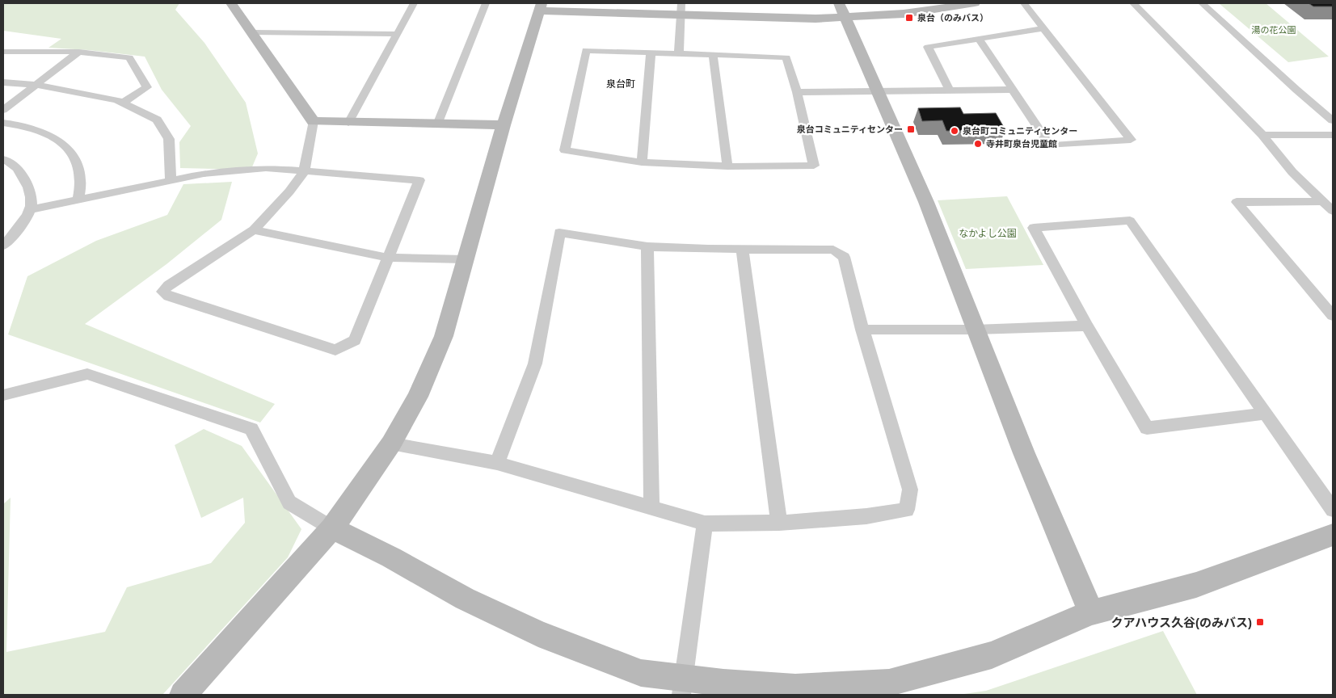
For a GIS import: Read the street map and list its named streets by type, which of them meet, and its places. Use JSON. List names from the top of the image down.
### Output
{
  "districts": ["泉台町"],
  "parks": ["湯の花公園", "なかよし公園"],
  "places": {
    "transit": ["泉台（のみバス）", "泉台コミュニティセンター", "クアハウス久谷(のみバス)"],
    "other": ["泉台町コミュニティセンター", "寺井町泉台児童館"]
  }
}
